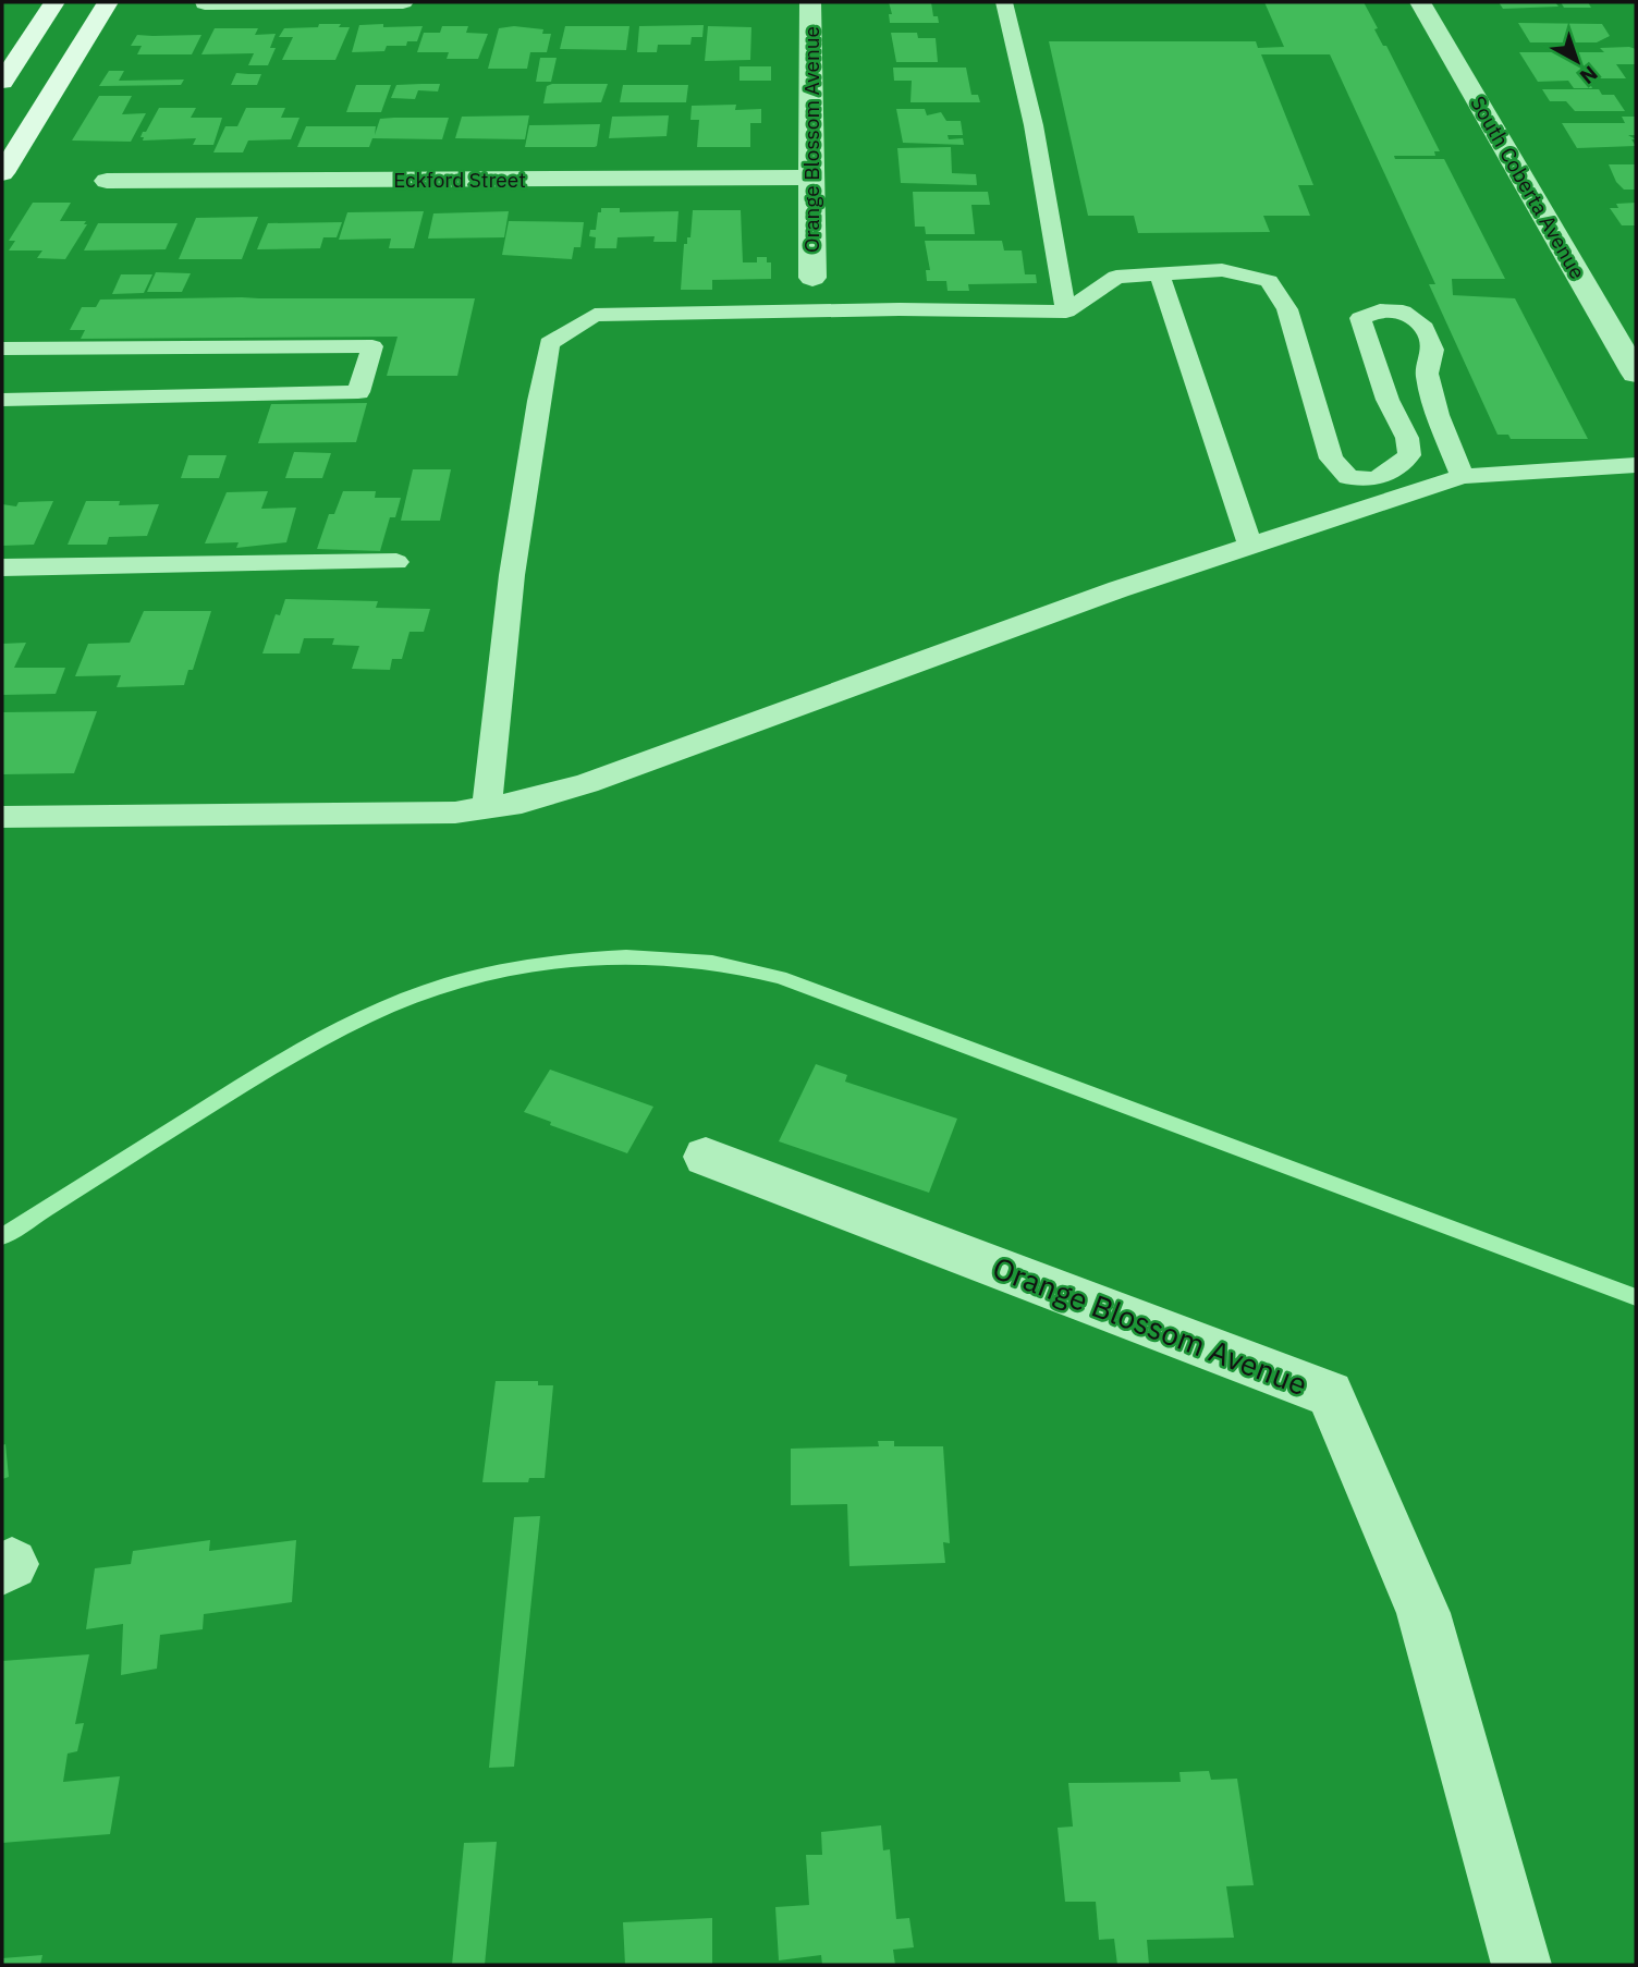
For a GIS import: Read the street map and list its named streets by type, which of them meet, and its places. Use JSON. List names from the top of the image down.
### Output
{
  "streets": {
    "street": ["Orange Blossom Avenue", "Eckford Street", "South Coberta Avenue"]
  },
  "crossings": [
    ["Orange Blossom Avenue", "Eckford Street"]
  ],
  "north": "bottom right"
}
